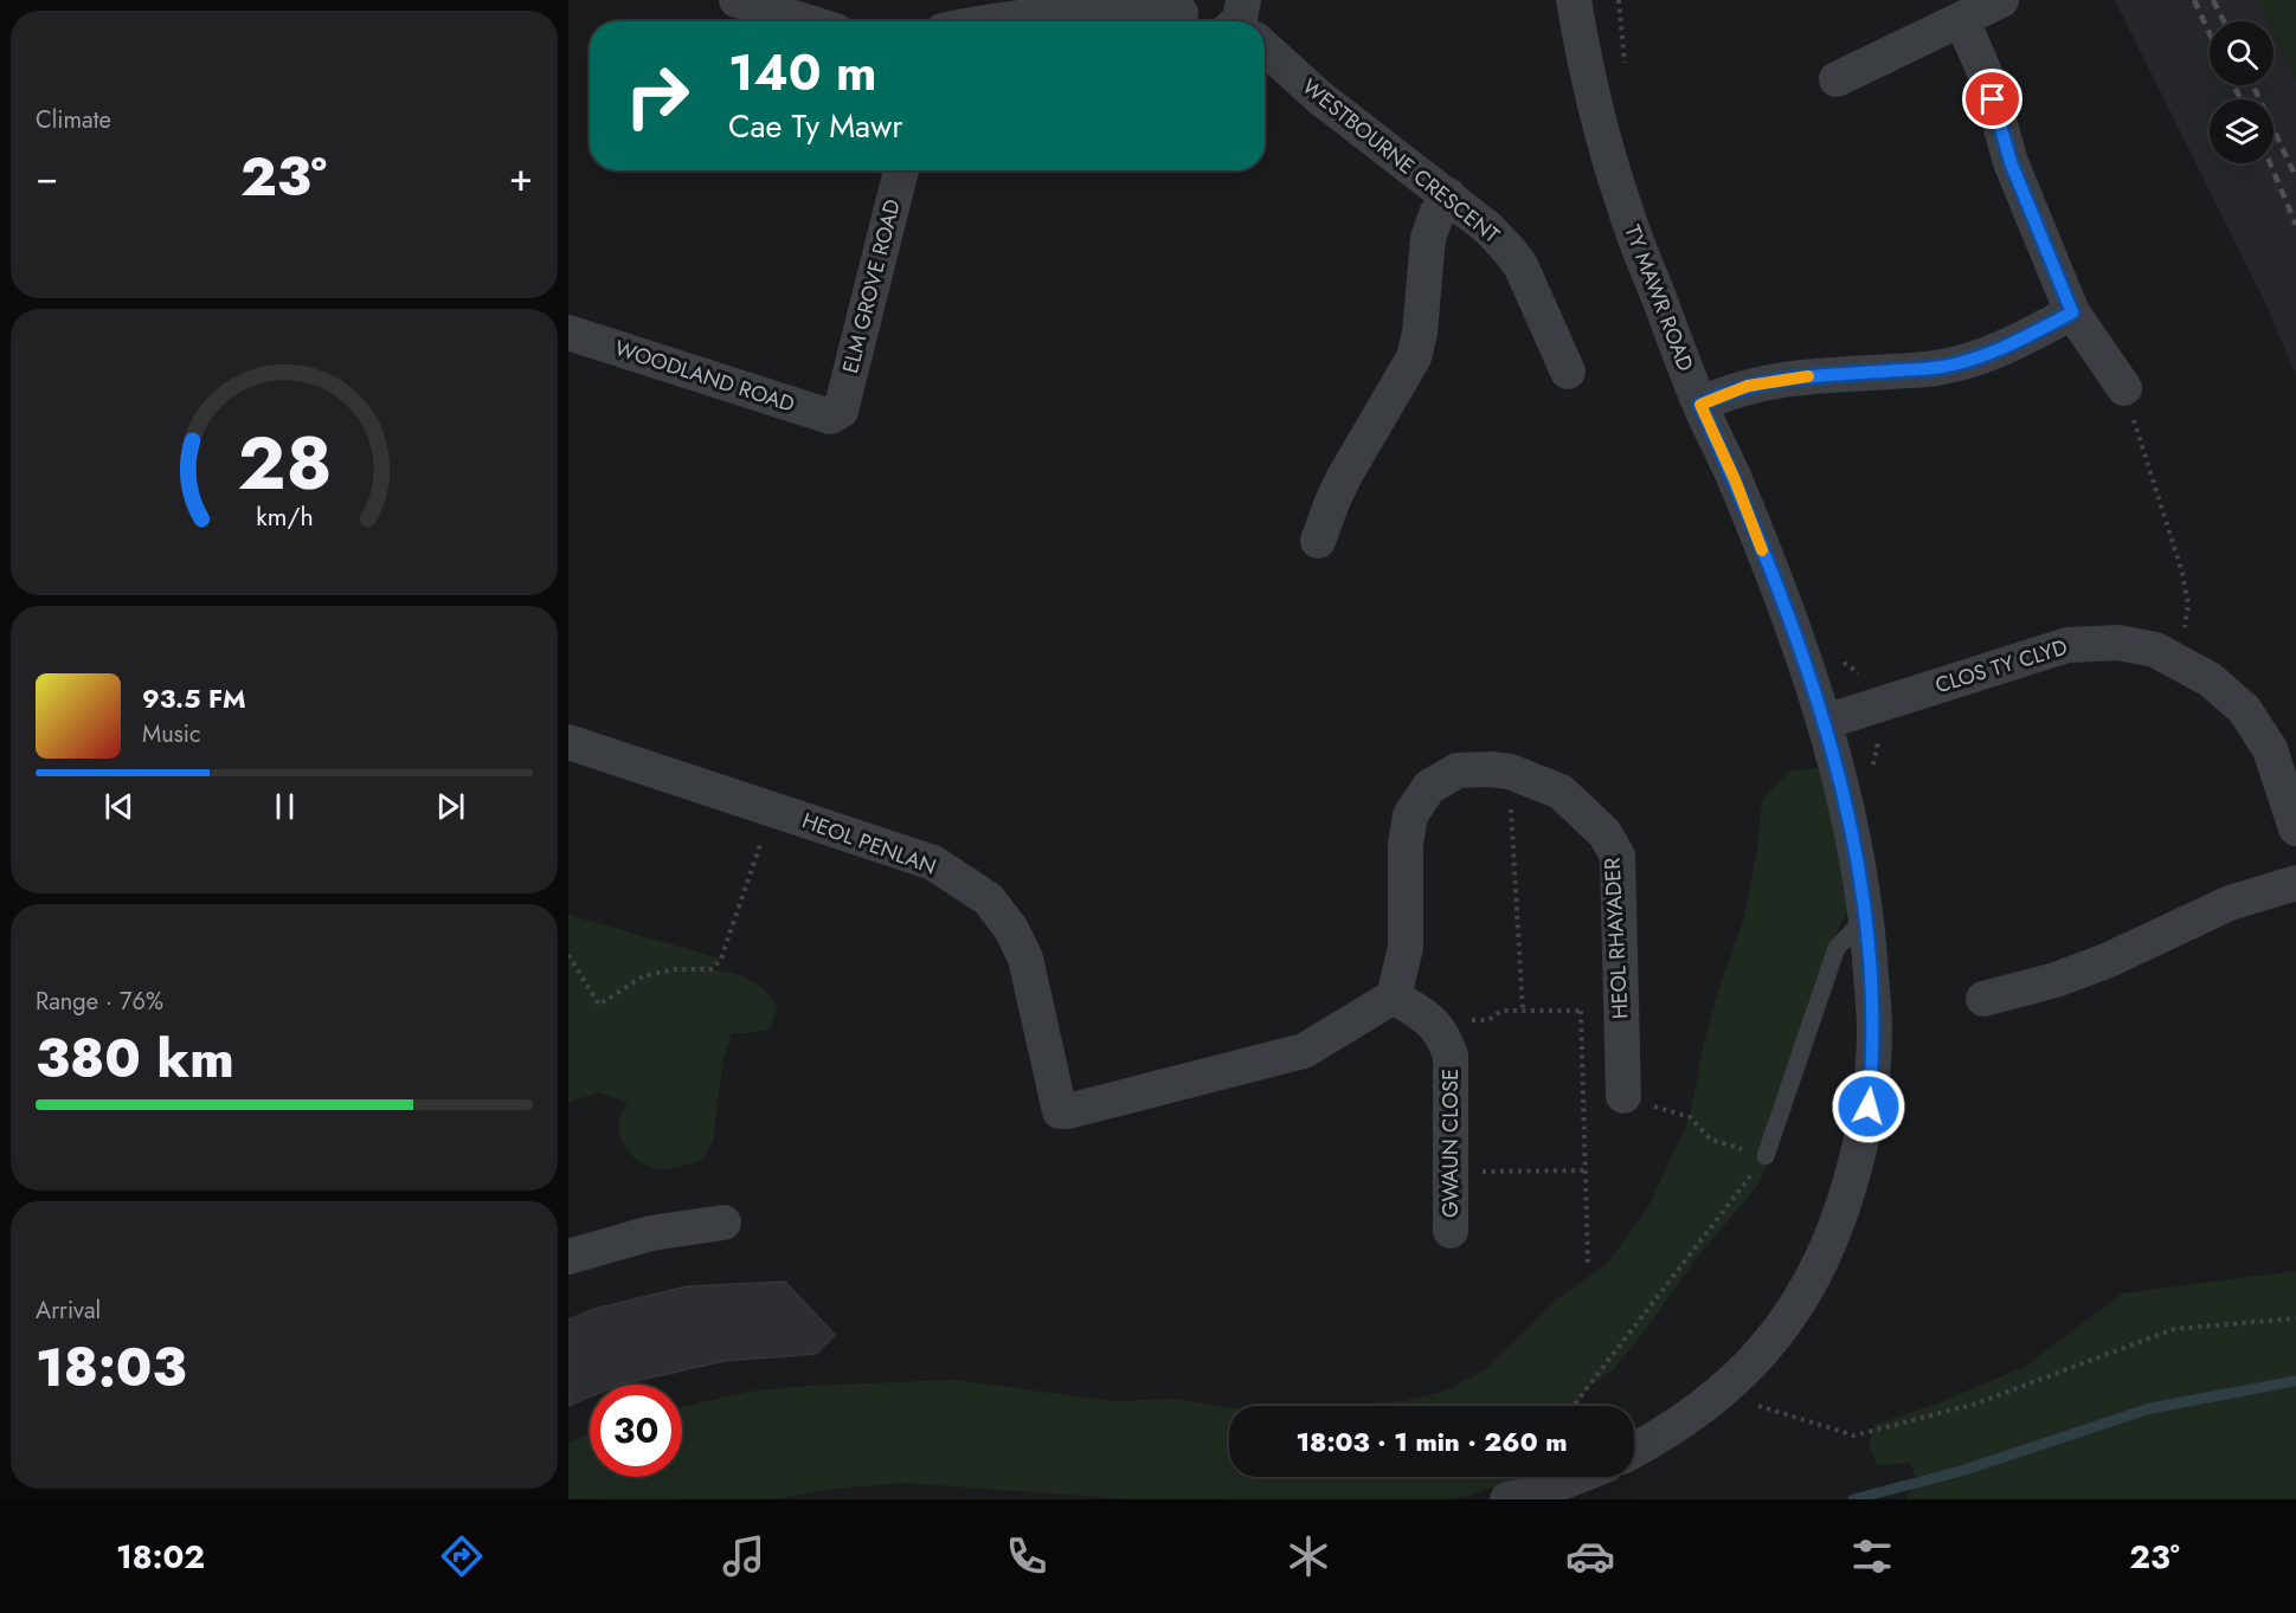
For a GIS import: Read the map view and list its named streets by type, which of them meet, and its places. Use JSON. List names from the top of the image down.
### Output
{
  "streets": {
    "street": [
      "WESTBOURNE CRESCENT",
      "ELM GROVE ROAD",
      "TY MAWR ROAD",
      "WOODLAND ROAD",
      "CLOS TY CLYD",
      "HEOL PENLAN",
      "HEOL RHAYADER",
      "GWAUN CLOSE"
    ]
  },
  "crossings": [
    ["ELM GROVE ROAD", "WOODLAND ROAD"],
    ["TY MAWR ROAD", "CLOS TY CLYD"],
    ["HEOL PENLAN", "HEOL RHAYADER"],
    ["HEOL PENLAN", "GWAUN CLOSE"],
    ["HEOL RHAYADER", "GWAUN CLOSE"]
  ],
  "page": {
    "tile": [
      "Climate",
      ["Range · 76%", "380 km"],
      ["Arrival", "18:03"]
    ],
    "turn": ["140 m", "Cae Ty Mawr"],
    "heat": ["−", "23°", "+"],
    "song": ["93.5 FM", "Music"],
    "limit": "30",
    "trip": "18:03 · 1 min · 260 m",
    "tabs": ["18:02", "23°"],
    "gauge": ["28", "km/h"]
  }
}
